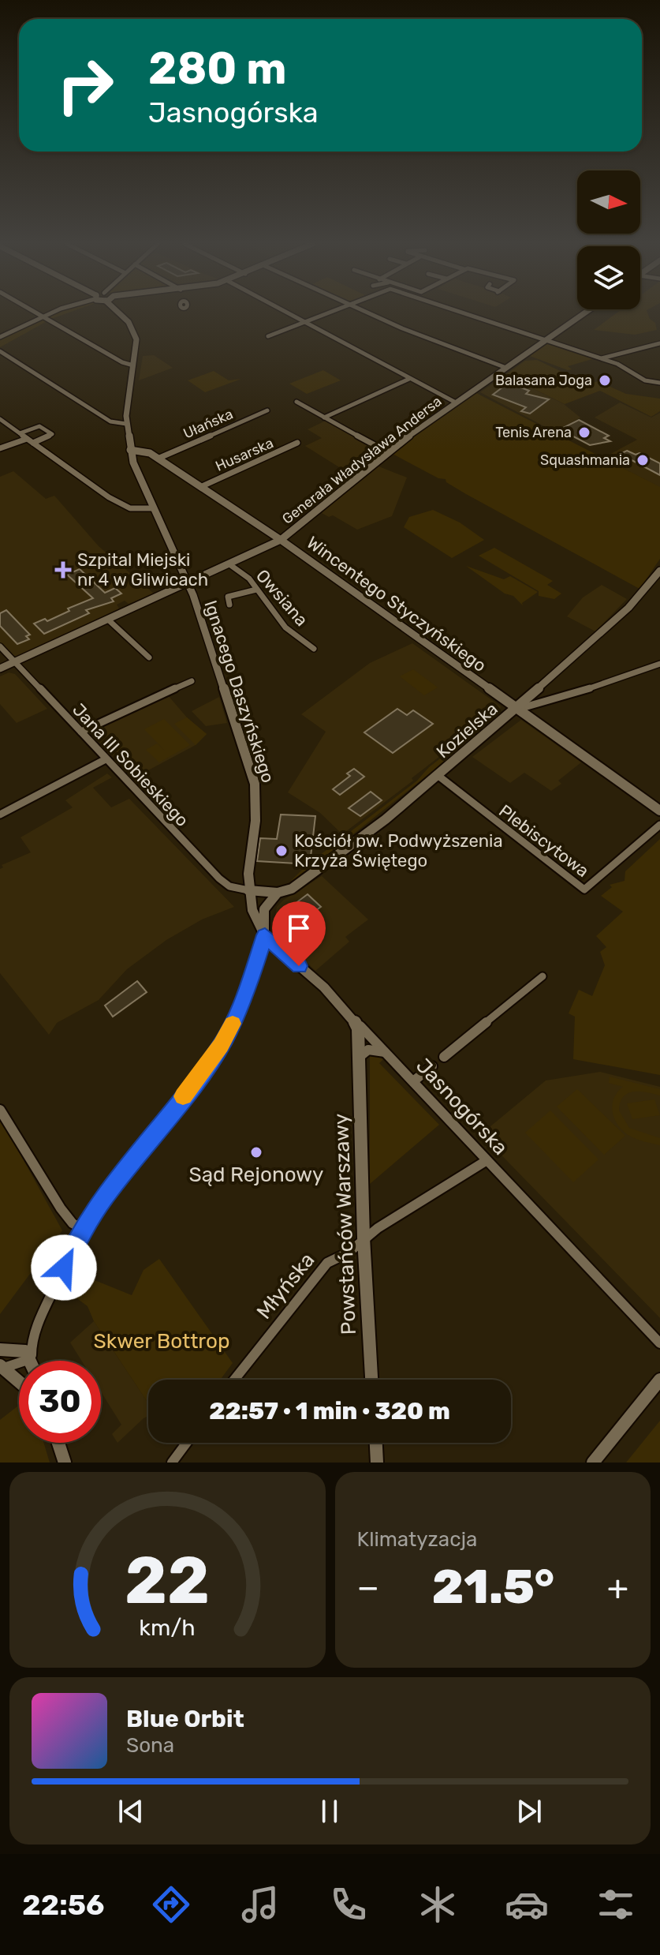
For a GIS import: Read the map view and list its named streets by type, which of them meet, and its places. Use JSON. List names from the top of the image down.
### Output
{
  "streets": {
    "street": [
      "Ułańska",
      "Husarska",
      "Generała Władysława Andersa",
      "Owsiana",
      "Wincentego Styczyńskiego",
      "Ignacego Daszyńskiego",
      "Kozielska",
      "Jana III Sobieskiego",
      "Plebiscytowa",
      "Jasnogórska",
      "Powstańców Warszawy",
      "Młyńska"
    ]
  },
  "crossings": [
    ["Ułańska", "Wincentego Styczyńskiego"],
    ["Husarska", "Wincentego Styczyńskiego"],
    ["Generała Władysława Andersa", "Owsiana"],
    ["Generała Władysława Andersa", "Wincentego Styczyńskiego"],
    ["Generała Władysława Andersa", "Ignacego Daszyńskiego"],
    ["Generała Władysława Andersa", "Jana III Sobieskiego"],
    ["Wincentego Styczyńskiego", "Ignacego Daszyńskiego"],
    ["Wincentego Styczyńskiego", "Kozielska"],
    ["Ignacego Daszyńskiego", "Kozielska"],
    ["Ignacego Daszyńskiego", "Jana III Sobieskiego"],
    ["Ignacego Daszyńskiego", "Jasnogórska"],
    ["Kozielska", "Jana III Sobieskiego"],
    ["Kozielska", "Plebiscytowa"],
    ["Kozielska", "Jasnogórska"],
    ["Jana III Sobieskiego", "Jasnogórska"],
    ["Jasnogórska", "Powstańców Warszawy"],
    ["Jasnogórska", "Młyńska"],
    ["Powstańców Warszawy", "Młyńska"]
  ],
  "parks": ["Skwer Bottrop"],
  "places": {
    "other": [
      "Balasana Joga",
      "Tenis Arena",
      "Squashmania",
      "Kościół pw. Podwyższenia Krzyża Świętego",
      "Sąd Rejonowy"
    ],
    "health": ["Szpital Miejski nr 4 w Gliwicach"]
  },
  "north": "right",
  "page": {
    "turn": ["280 m", "Jasnogórska"],
    "limit": "30",
    "trip": "22:57 · 1 min · 320 m",
    "tile": "Klimatyzacja",
    "heat": ["−", "21.5°", "+"],
    "song": ["Blue Orbit", "Sona"],
    "tabs": "22:56",
    "gauge": ["22", "km/h"]
  }
}
